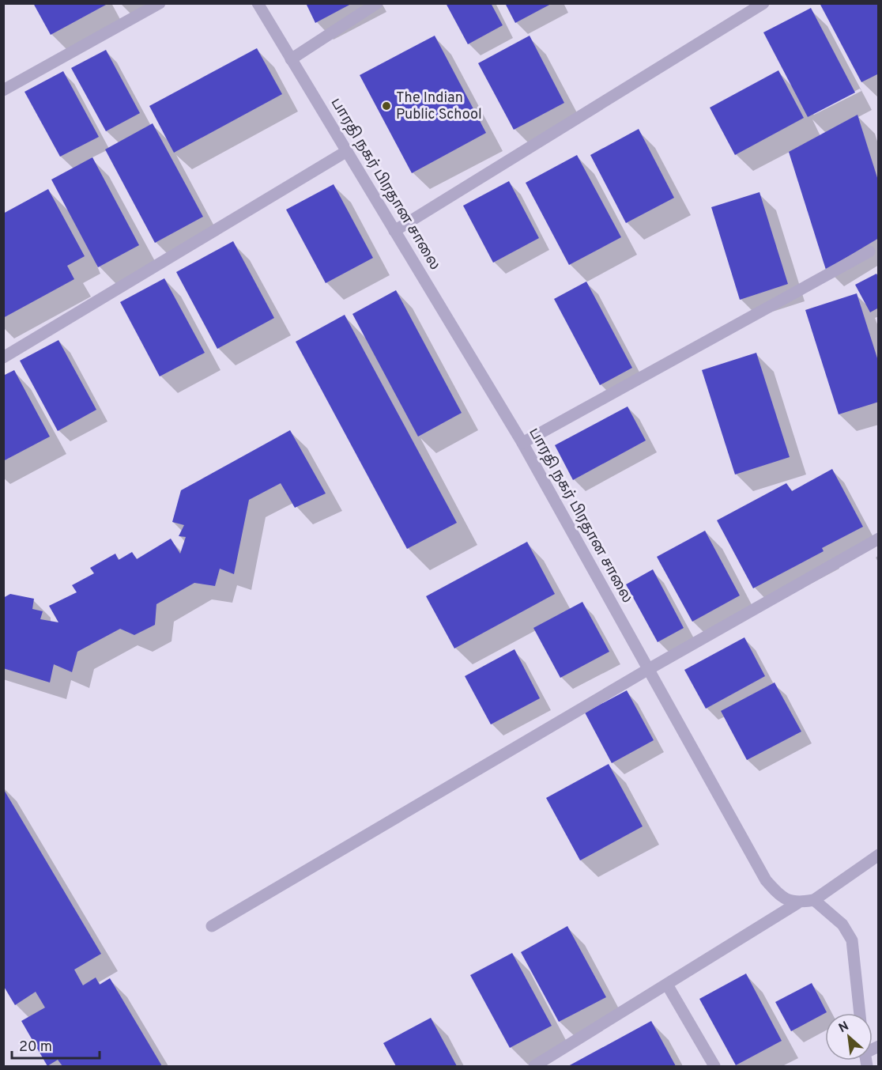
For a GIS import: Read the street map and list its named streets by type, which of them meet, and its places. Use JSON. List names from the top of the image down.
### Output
{
  "streets": {
    "street": ["பாரதி நகர் பிரதான சாலை"]
  },
  "places": ["The Indian Public School"],
  "scale_bar": "20 m",
  "north": "top left"
}
